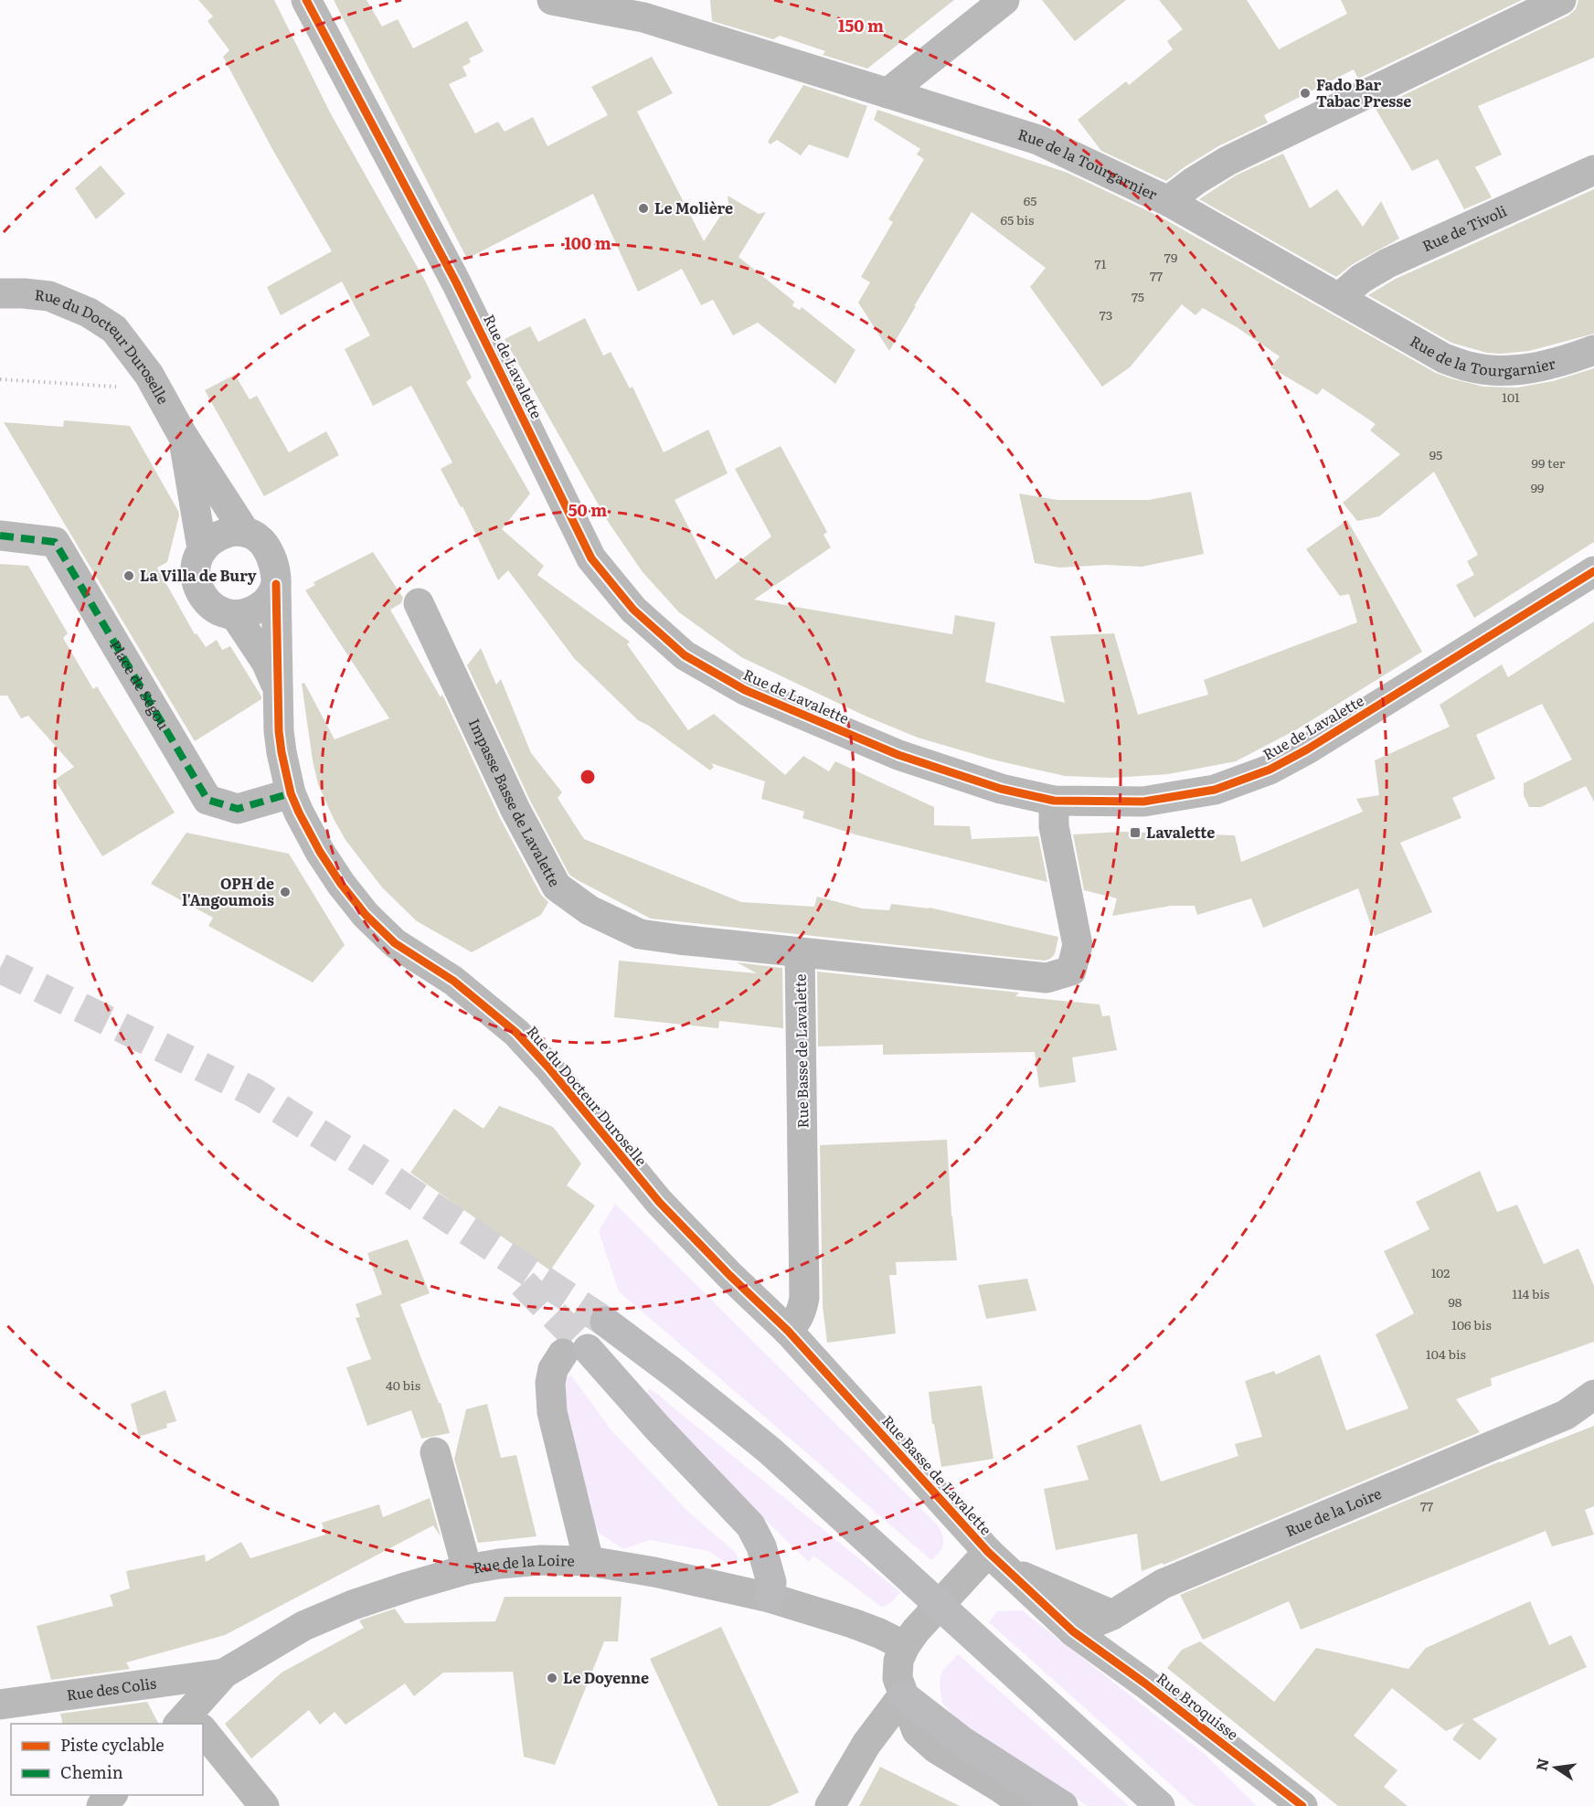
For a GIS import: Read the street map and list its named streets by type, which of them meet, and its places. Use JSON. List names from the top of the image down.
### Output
{
  "streets": {
    "street": [
      "Rue de la Tourgarnier",
      "Rue de Tivoli",
      "Rue du Docteur Duroselle",
      "Rue de Lavalette",
      "Place de Ségou",
      "Impasse Basse de Lavalette",
      "Rue Basse de Lavalette",
      "Rue de la Loire",
      "Rue des Colis",
      "Rue Broquisse"
    ]
  },
  "crossings": [
    ["Rue de la Tourgarnier", "Rue de Tivoli"],
    ["Rue du Docteur Duroselle", "Place de Ségou"],
    ["Rue du Docteur Duroselle", "Rue Basse de Lavalette"],
    ["Rue de Lavalette", "Rue Basse de Lavalette"],
    ["Impasse Basse de Lavalette", "Rue Basse de Lavalette"],
    ["Rue Basse de Lavalette", "Rue de la Loire"],
    ["Rue Basse de Lavalette", "Rue Broquisse"],
    ["Rue de la Loire", "Rue des Colis"],
    ["Rue de la Loire", "Rue Broquisse"]
  ],
  "places": {
    "other": [
      "Fado Bar Tabac Presse",
      "Le Molière",
      "La Villa de Bury",
      "OPH de l'Angoumois",
      "Le Doyenne"
    ],
    "transit": ["Lavalette"]
  },
  "house_numbers": [
    "65",
    "65 bis",
    "79",
    "71",
    "77",
    "75",
    "73",
    "101",
    "95",
    "99 ter",
    "99",
    "102",
    "114 bis",
    "98",
    "106 bis",
    "104 bis",
    "40 bis",
    "77"
  ],
  "legend": ["Piste cyclable", "Chemin"],
  "north": "left",
  "rings": ["150 m", "100 m", "50 m"]
}
